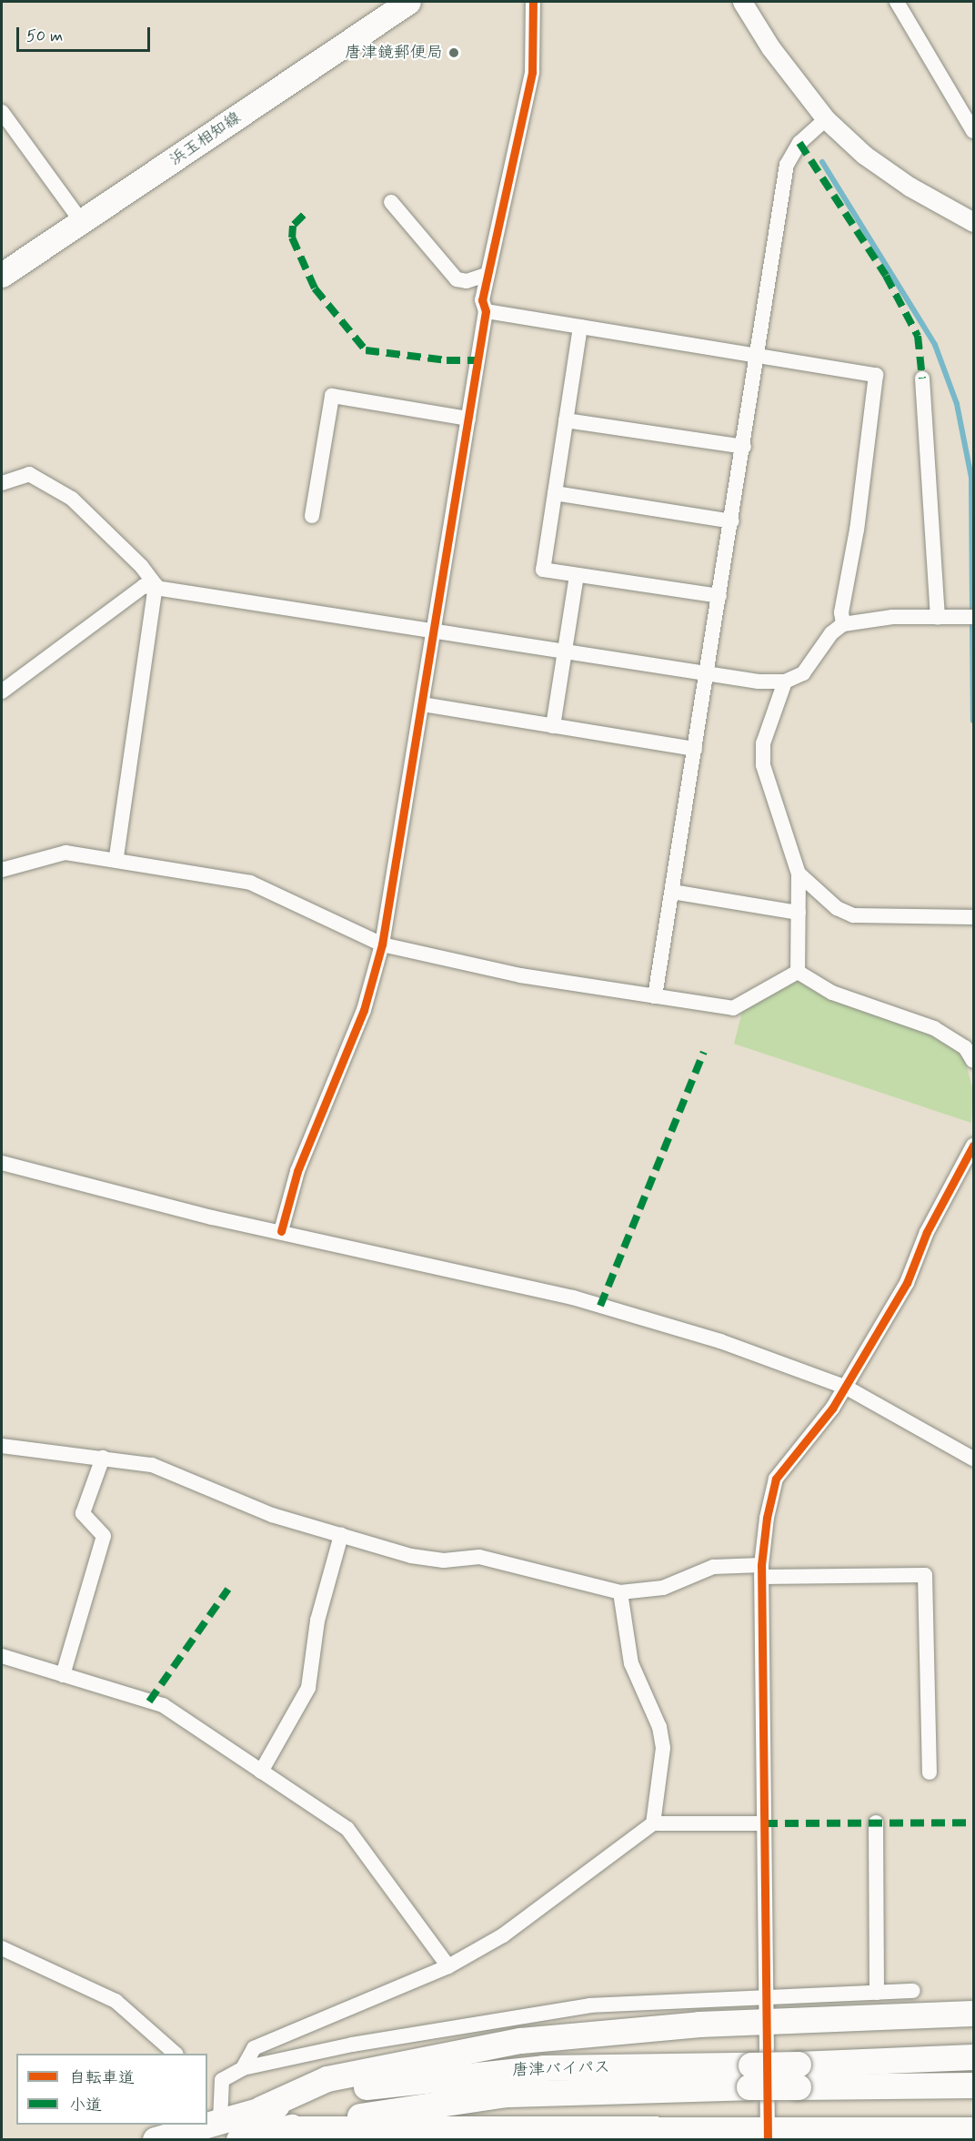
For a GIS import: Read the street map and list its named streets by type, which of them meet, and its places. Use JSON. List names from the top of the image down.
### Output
{
  "streets": {
    "highway": ["唐津バイパス"],
    "main road": ["浜玉相知線"]
  },
  "places": ["唐津鏡郵便局"],
  "legend": ["自転車道", "小道"],
  "scale_bar": "50 m"
}
